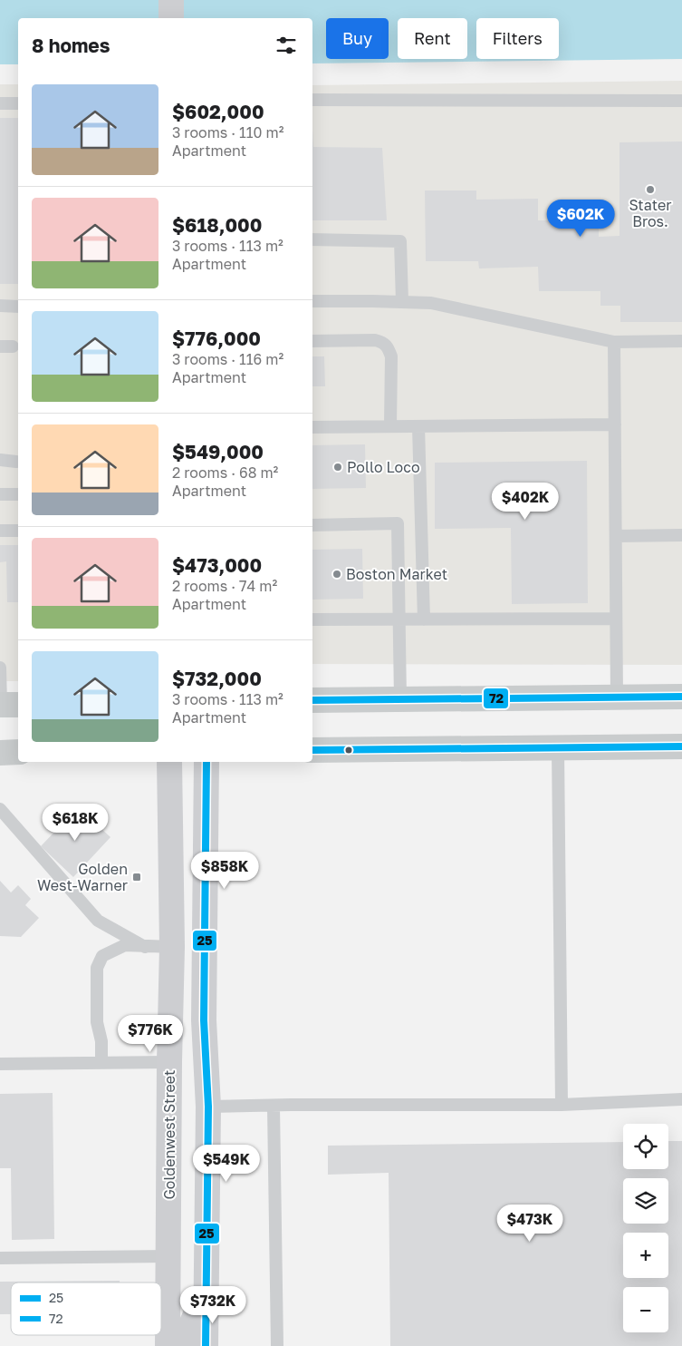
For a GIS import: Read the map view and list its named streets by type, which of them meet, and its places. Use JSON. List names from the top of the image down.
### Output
{
  "streets": {
    "main road": ["Goldenwest Street"]
  },
  "places": {
    "other": ["Stater Bros.", "Pollo Loco", "Boston Market"],
    "transit": ["Golden West-Warner"]
  },
  "lines": ["transit line 72", "transit line 25"],
  "legend": ["25", "72"],
  "page": {
    "chip": ["Buy", "Rent", "Filters"],
    "heading": "8 homes",
    "list": [
      {
        "name": "$602,000",
        "note": "3 rooms · 110 m² · Apartment"
      },
      {
        "name": "$618,000",
        "note": "3 rooms · 113 m² · Apartment"
      },
      {
        "name": "$776,000",
        "note": "3 rooms · 116 m² · Apartment"
      },
      {
        "name": "$549,000",
        "note": "2 rooms · 68 m² · Apartment"
      },
      {
        "name": "$473,000",
        "note": "2 rooms · 74 m² · Apartment"
      },
      {
        "name": "$732,000",
        "note": "3 rooms · 113 m² · Apartment"
      }
    ],
    "price": [
      "$602K",
      "$402K",
      "$618K",
      "$858K",
      "$776K",
      "$549K",
      "$473K",
      "$732K"
    ],
    "map_buttons": ["+", "−"]
  }
}
